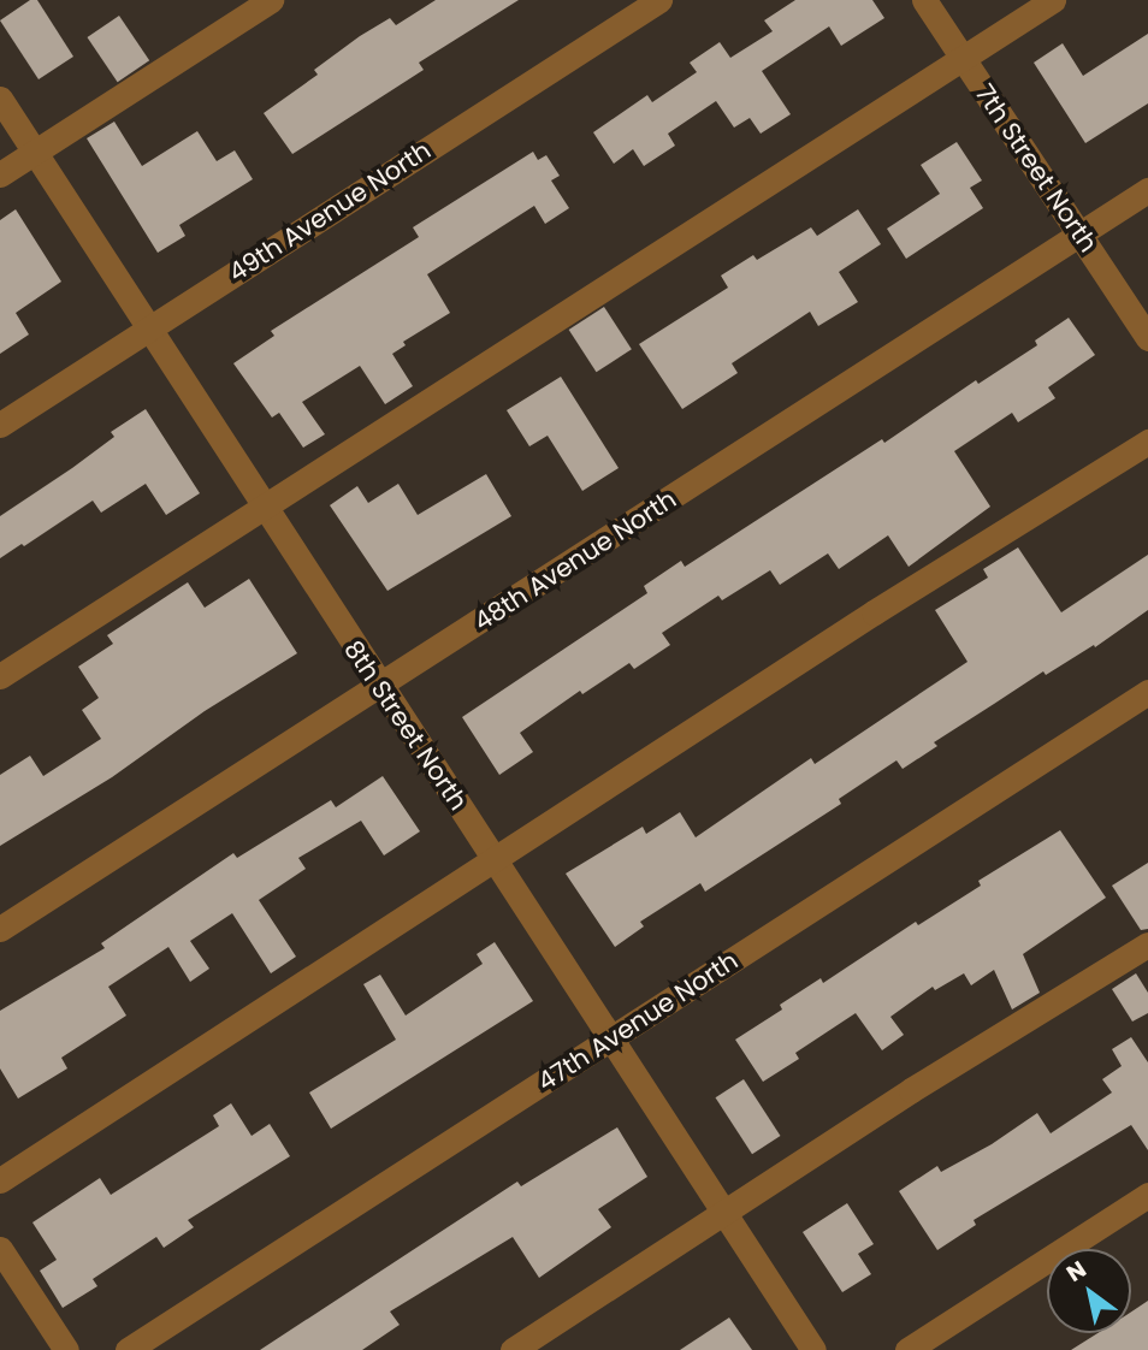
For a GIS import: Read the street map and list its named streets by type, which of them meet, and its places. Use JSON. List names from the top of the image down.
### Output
{
  "streets": {
    "street": [
      "7th Street North",
      "49th Avenue North",
      "48th Avenue North",
      "8th Street North",
      "47th Avenue North"
    ]
  },
  "crossings": [
    ["7th Street North", "48th Avenue North"],
    ["49th Avenue North", "8th Street North"],
    ["48th Avenue North", "8th Street North"],
    ["8th Street North", "47th Avenue North"]
  ],
  "north": "top left"
}
